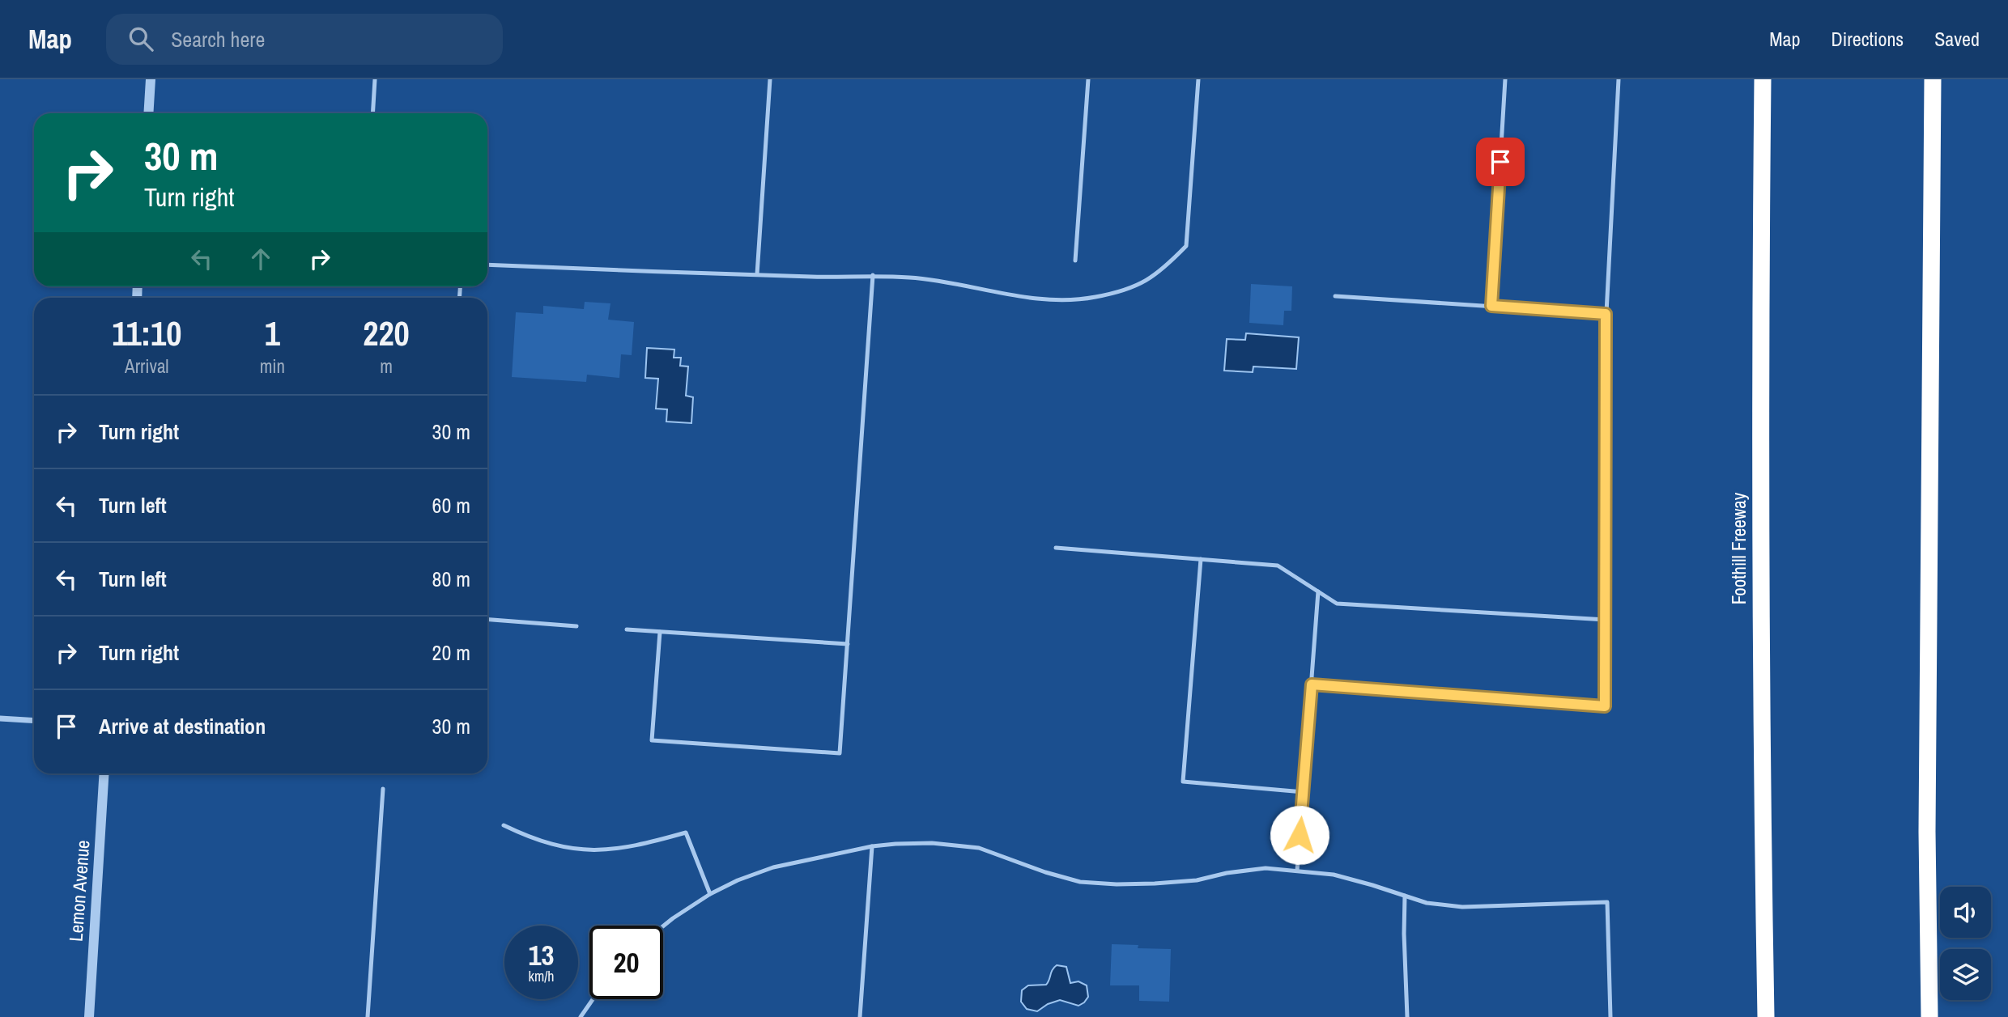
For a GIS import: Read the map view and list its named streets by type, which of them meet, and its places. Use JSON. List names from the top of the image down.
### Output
{
  "streets": {
    "highway": ["Foothill Freeway"],
    "street": ["Lemon Avenue"]
  },
  "page": {
    "header": "Map",
    "search": "Search here",
    "nav": ["Map", "Directions", "Saved"],
    "turn": ["30 m", "Turn right"],
    "eta": [
      "11:10",
      "Arrival",
      "1",
      "min",
      "220",
      "m"
    ],
    "list": [
      {
        "name": "Turn right",
        "value": "30 m"
      },
      {
        "name": "Turn left",
        "value": "60 m"
      },
      {
        "name": "Turn left",
        "value": "80 m"
      },
      {
        "name": "Turn right",
        "value": "20 m"
      },
      {
        "name": "Arrive at destination",
        "value": "30 m"
      }
    ],
    "speed": "13 km/h",
    "limit": "20"
  }
}
